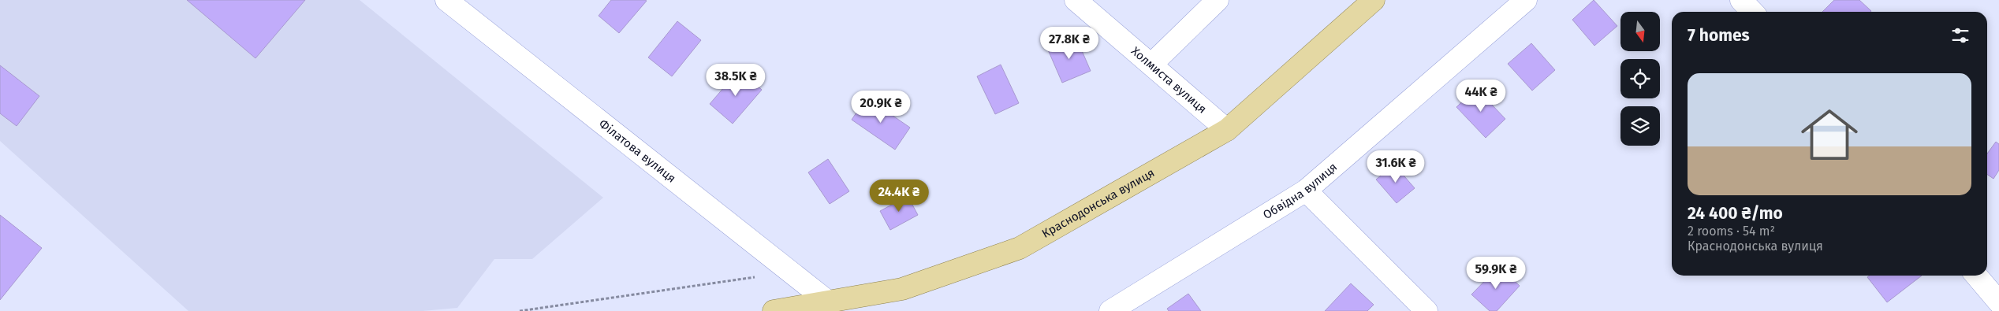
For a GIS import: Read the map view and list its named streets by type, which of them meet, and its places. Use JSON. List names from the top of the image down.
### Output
{
  "streets": {
    "main road": ["Краснодонська вулиця"],
    "street": ["Холмиста вулиця", "Філатова вулиця", "Обвідна вулиця"]
  },
  "crossings": [
    ["Холмиста вулиця", "Краснодонська вулиця"],
    ["Філатова вулиця", "Краснодонська вулиця"]
  ],
  "north": "bottom",
  "page": {
    "heading": "7 homes",
    "price": [
      "27.8K ₴",
      "38.5K ₴",
      "44K ₴",
      "20.9K ₴",
      "31.6K ₴",
      "24.4K ₴",
      "59.9K ₴"
    ],
    "list": [
      {
        "name": "24 400 ₴/mo",
        "note": "2 rooms · 54 m² · Краснодонська вулиця"
      }
    ]
  }
}
